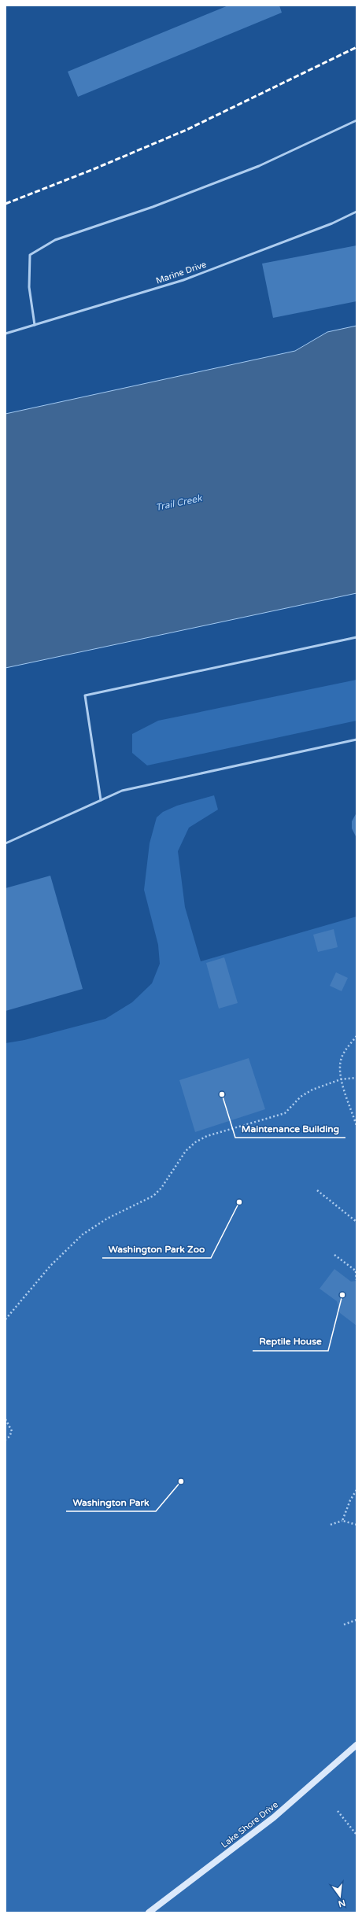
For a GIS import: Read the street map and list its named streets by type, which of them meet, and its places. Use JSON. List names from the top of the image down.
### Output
{
  "streets": {
    "street": ["Lake Shore Drive"],
    "lane": ["Marine Drive"]
  },
  "water": ["Trail Creek"],
  "places": [
    "Maintenance Building",
    "Washington Park Zoo",
    "Reptile House",
    "Washington Park"
  ],
  "north": "bottom"
}
